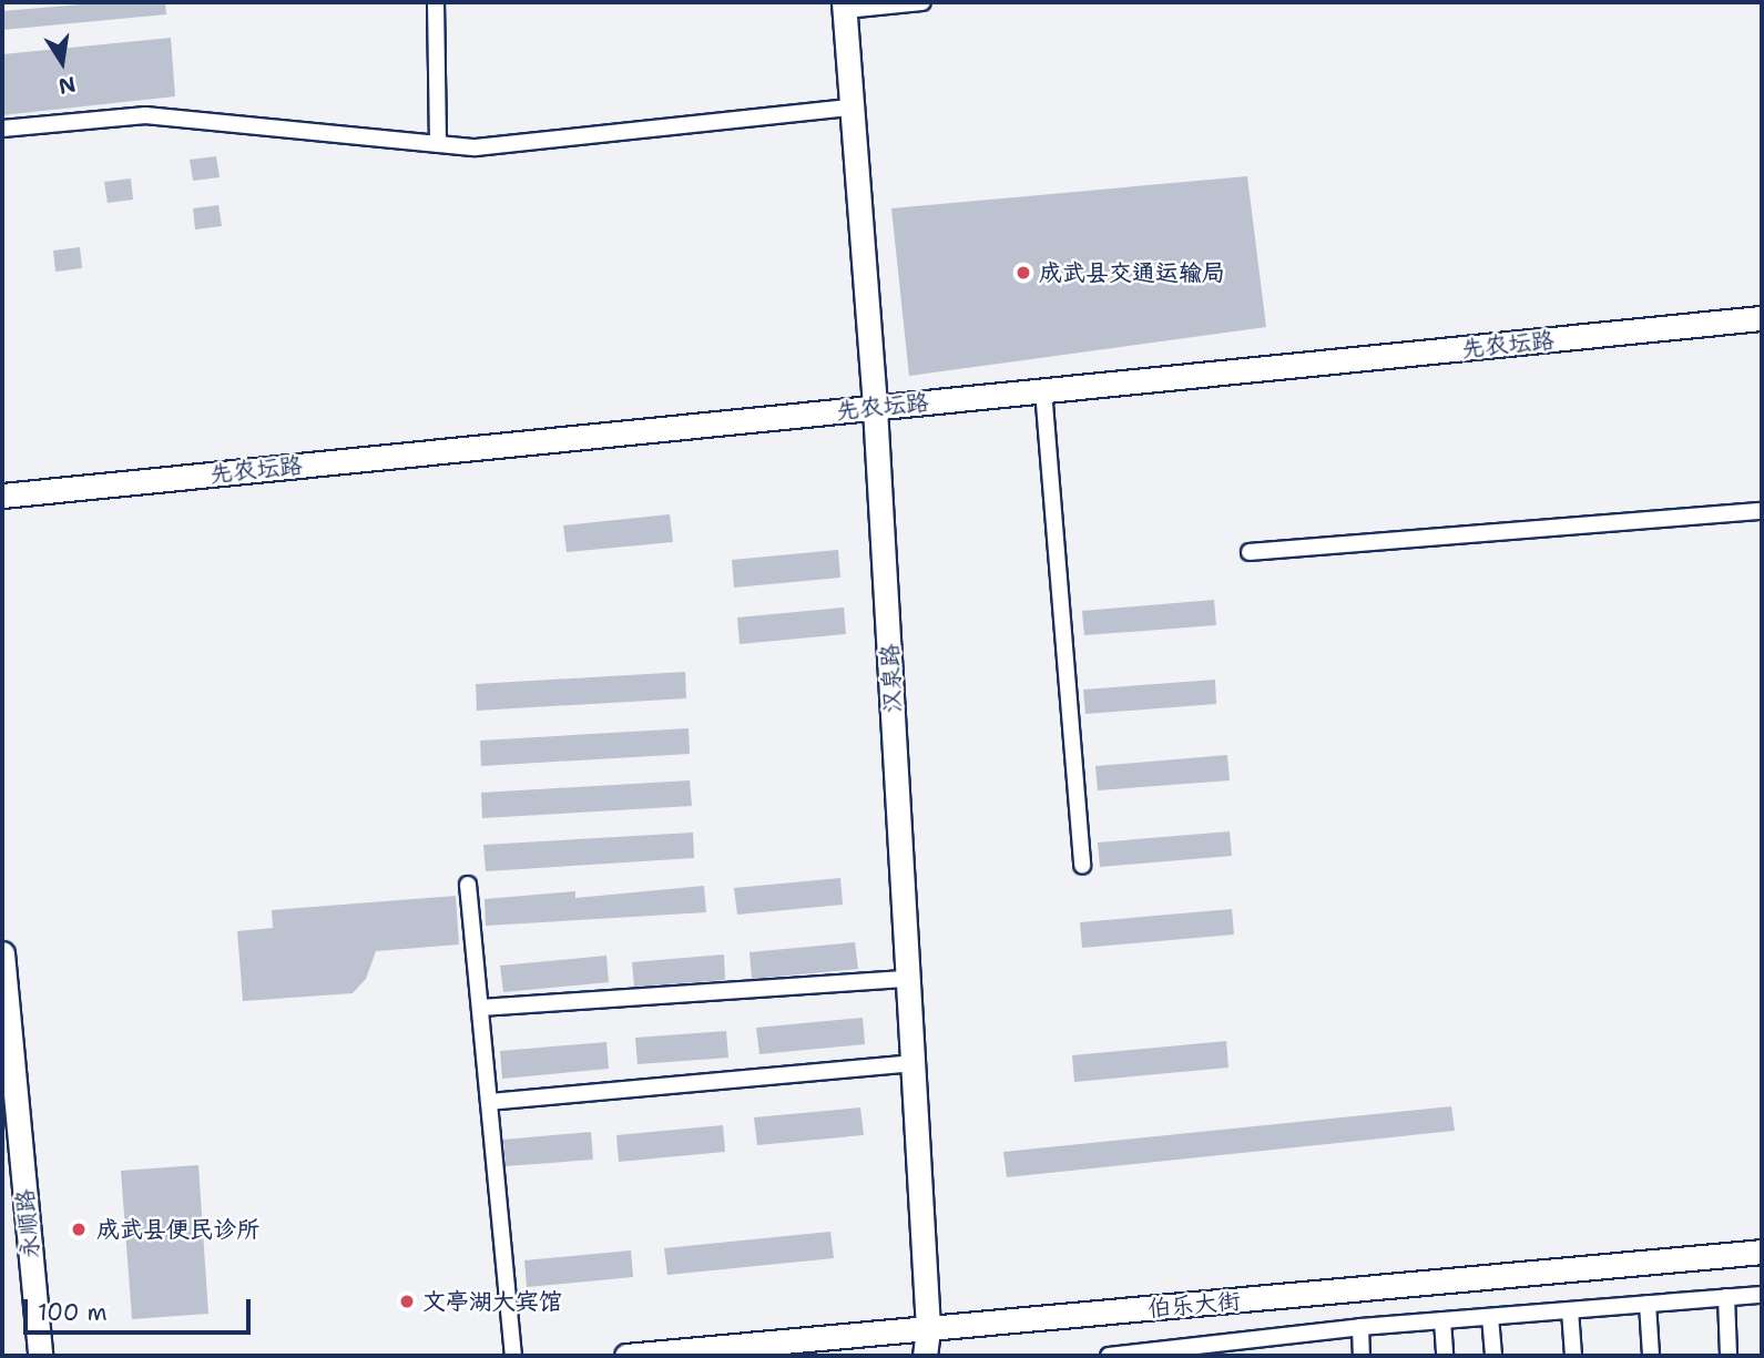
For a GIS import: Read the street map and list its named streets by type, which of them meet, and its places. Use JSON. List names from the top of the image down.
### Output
{
  "streets": {
    "street": [
      "先农坛路",
      "汉泉路",
      "永顺路",
      "伯乐大街"
    ]
  },
  "crossings": [
    ["先农坛路", "汉泉路"],
    ["汉泉路", "伯乐大街"]
  ],
  "places": ["成武县交通运输局", "成武县便民诊所", "文亭湖大宾馆"],
  "scale_bar": "100 m",
  "north": "bottom"
}
